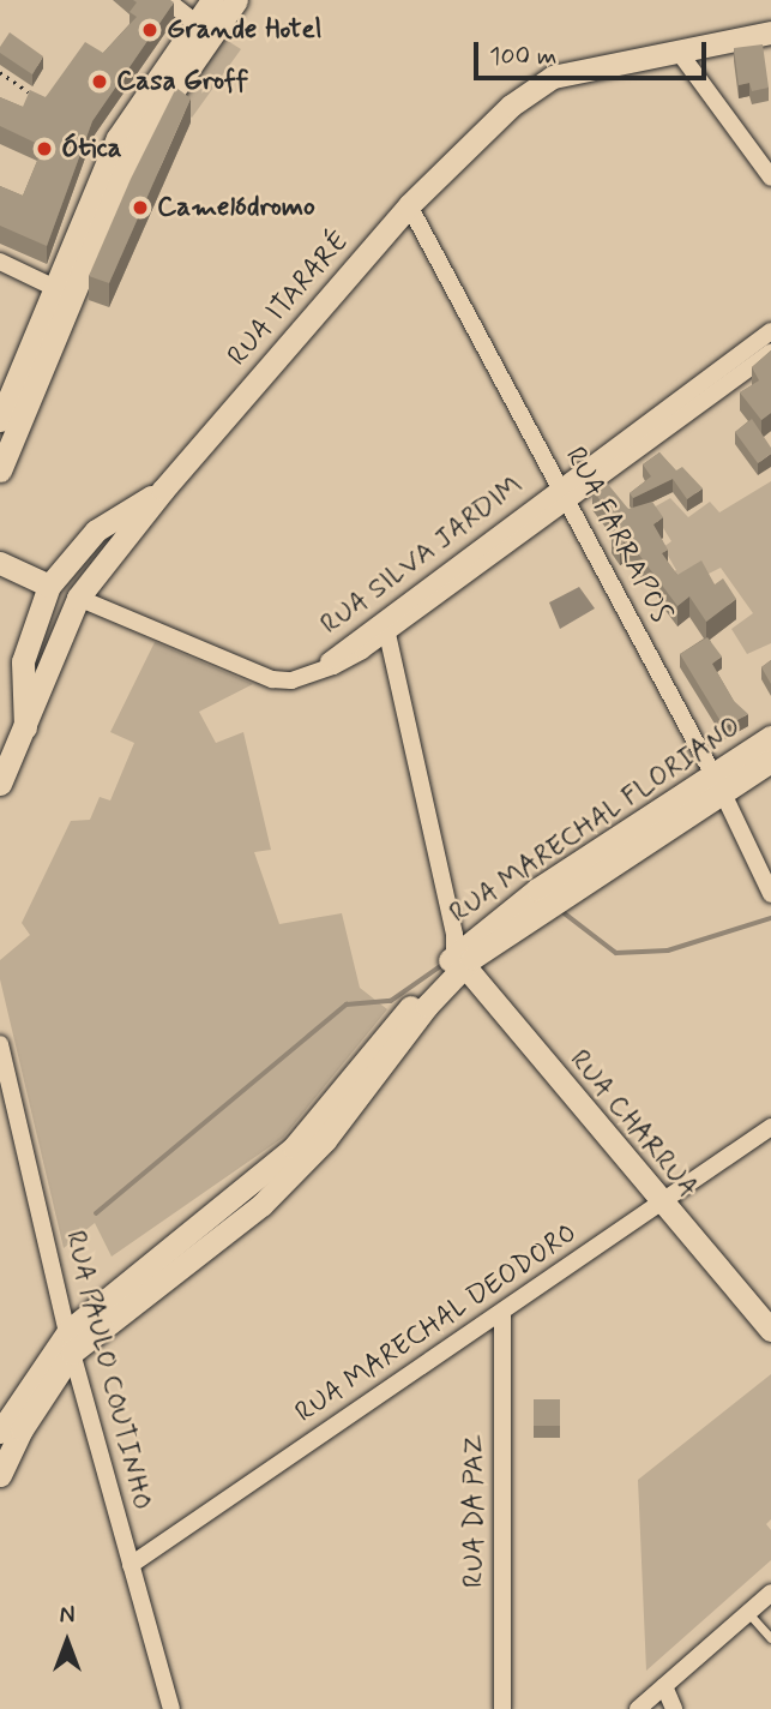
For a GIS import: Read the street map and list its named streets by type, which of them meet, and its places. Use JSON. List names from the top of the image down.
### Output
{
  "streets": {
    "street": [
      "RUA ITARARÉ",
      "RUA FARRAPOS",
      "RUA SILVA JARDIM",
      "RUA MARECHAL FLORIANO",
      "RUA CHARRUA",
      "RUA MARECHAL DEODORO",
      "RUA PAULO COUTINHO",
      "RUA DA PAZ"
    ]
  },
  "crossings": [
    ["RUA ITARARÉ", "RUA FARRAPOS"],
    ["RUA ITARARÉ", "RUA SILVA JARDIM"],
    ["RUA FARRAPOS", "RUA SILVA JARDIM"],
    ["RUA FARRAPOS", "RUA MARECHAL FLORIANO"],
    ["RUA MARECHAL FLORIANO", "RUA CHARRUA"],
    ["RUA MARECHAL FLORIANO", "RUA PAULO COUTINHO"],
    ["RUA CHARRUA", "RUA MARECHAL DEODORO"],
    ["RUA MARECHAL DEODORO", "RUA PAULO COUTINHO"],
    ["RUA MARECHAL DEODORO", "RUA DA PAZ"]
  ],
  "places": [
    "Grande Hotel",
    "Casa Groff",
    "Ótica",
    "Camelódromo"
  ],
  "scale_bar": "100 m",
  "north": "top"
}
